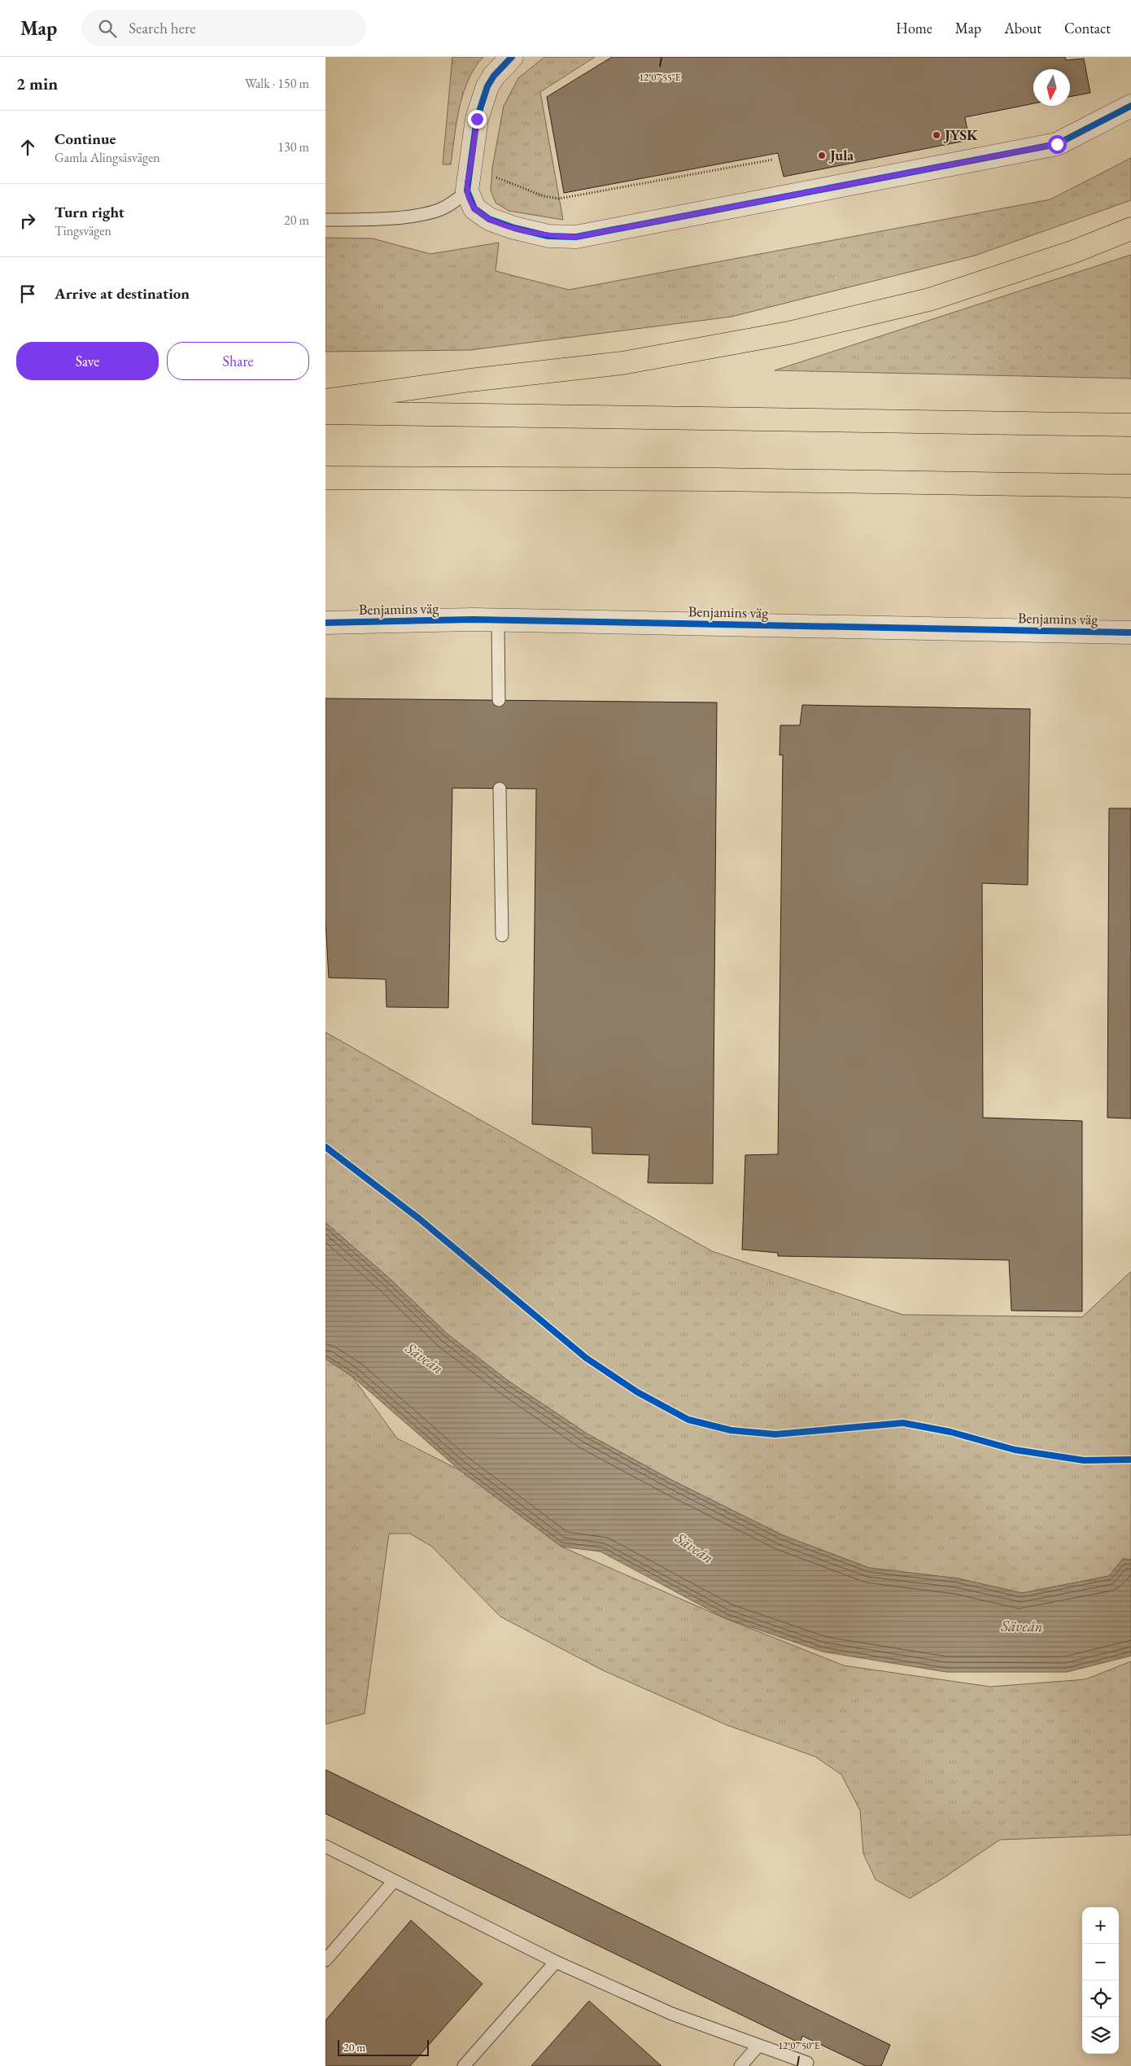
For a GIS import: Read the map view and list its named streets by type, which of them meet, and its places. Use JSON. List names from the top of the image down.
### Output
{
  "streets": {
    "street": ["Benjamins väg"]
  },
  "water": ["Säveån"],
  "places": ["JYSK", "Jula"],
  "scale_bar": "20 m",
  "north": "bottom",
  "page": {
    "header": "Map",
    "search": "Search here",
    "nav": [
      "Home",
      "Map",
      "About",
      "Contact"
    ],
    "heading": ["2 min", "Walk · 150 m"],
    "list": [
      ["Continue", "Gamla Alingsåsvägen", "130 m"],
      ["Turn right", "Tingsvägen", "20 m"],
      "Arrive at destination"
    ],
    "buttons": ["Save", "Share"],
    "map_buttons": ["+", "−"],
    "scale": "20 m"
  },
  "coordinates": ["12°07'55\"E", "12°07'50\"E"]
}
